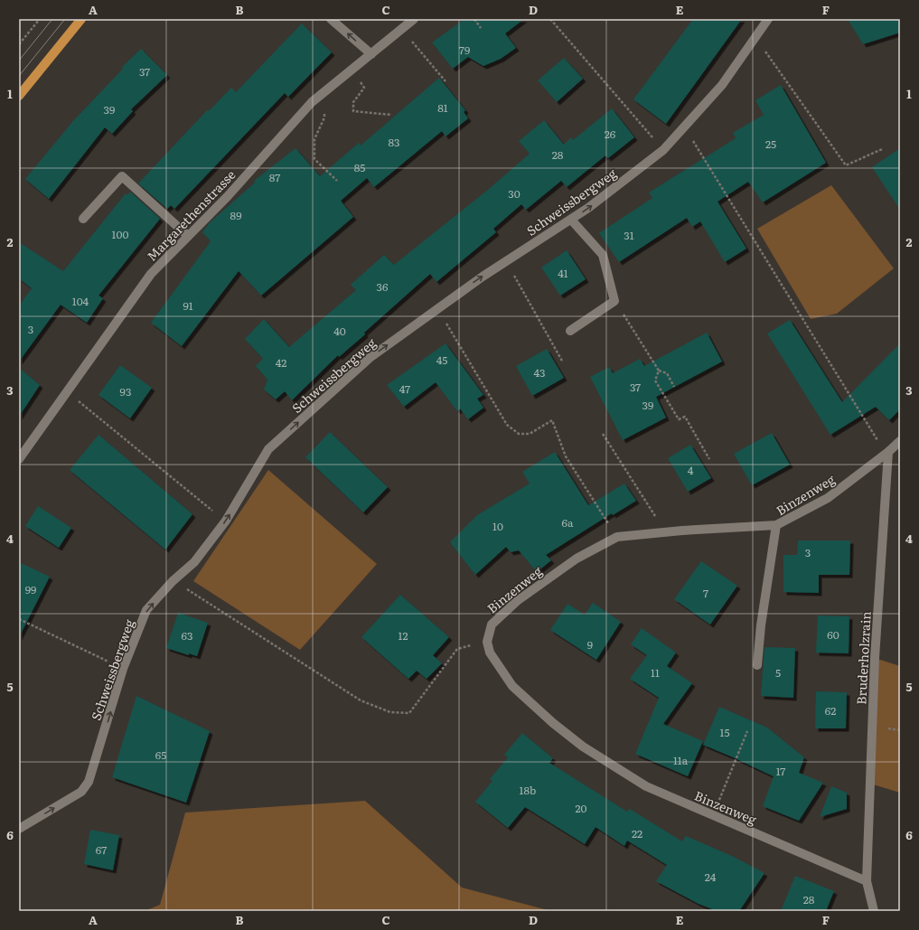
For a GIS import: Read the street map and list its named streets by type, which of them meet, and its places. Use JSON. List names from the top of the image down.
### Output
{
  "streets": {
    "street": [
      "Schweissbergweg",
      "Margarethenstrasse",
      "Binzenweg",
      "Bruderholzrain"
    ]
  },
  "crossings": [
    ["Binzenweg", "Bruderholzrain"]
  ],
  "one_way": ["Schweissbergweg"],
  "house_numbers": [
    "79",
    "37",
    "81",
    "39",
    "26",
    "83",
    "25",
    "28",
    "85",
    "87",
    "30",
    "89",
    "100",
    "31",
    "41",
    "36",
    "104",
    "91",
    "3",
    "40",
    "45",
    "42",
    "43",
    "37",
    "47",
    "93",
    "39",
    "4",
    "6a",
    "10",
    "3",
    "99",
    "7",
    "60",
    "63",
    "12",
    "9",
    "11",
    "5",
    "62",
    "15",
    "65",
    "11a",
    "17",
    "18b",
    "20",
    "22",
    "67",
    "24",
    "28"
  ],
  "grid": {
    "columns": [
      "A",
      "B",
      "C",
      "D",
      "E",
      "F"
    ],
    "rows": [
      "1",
      "2",
      "3",
      "4",
      "5",
      "6"
    ]
  }
}
